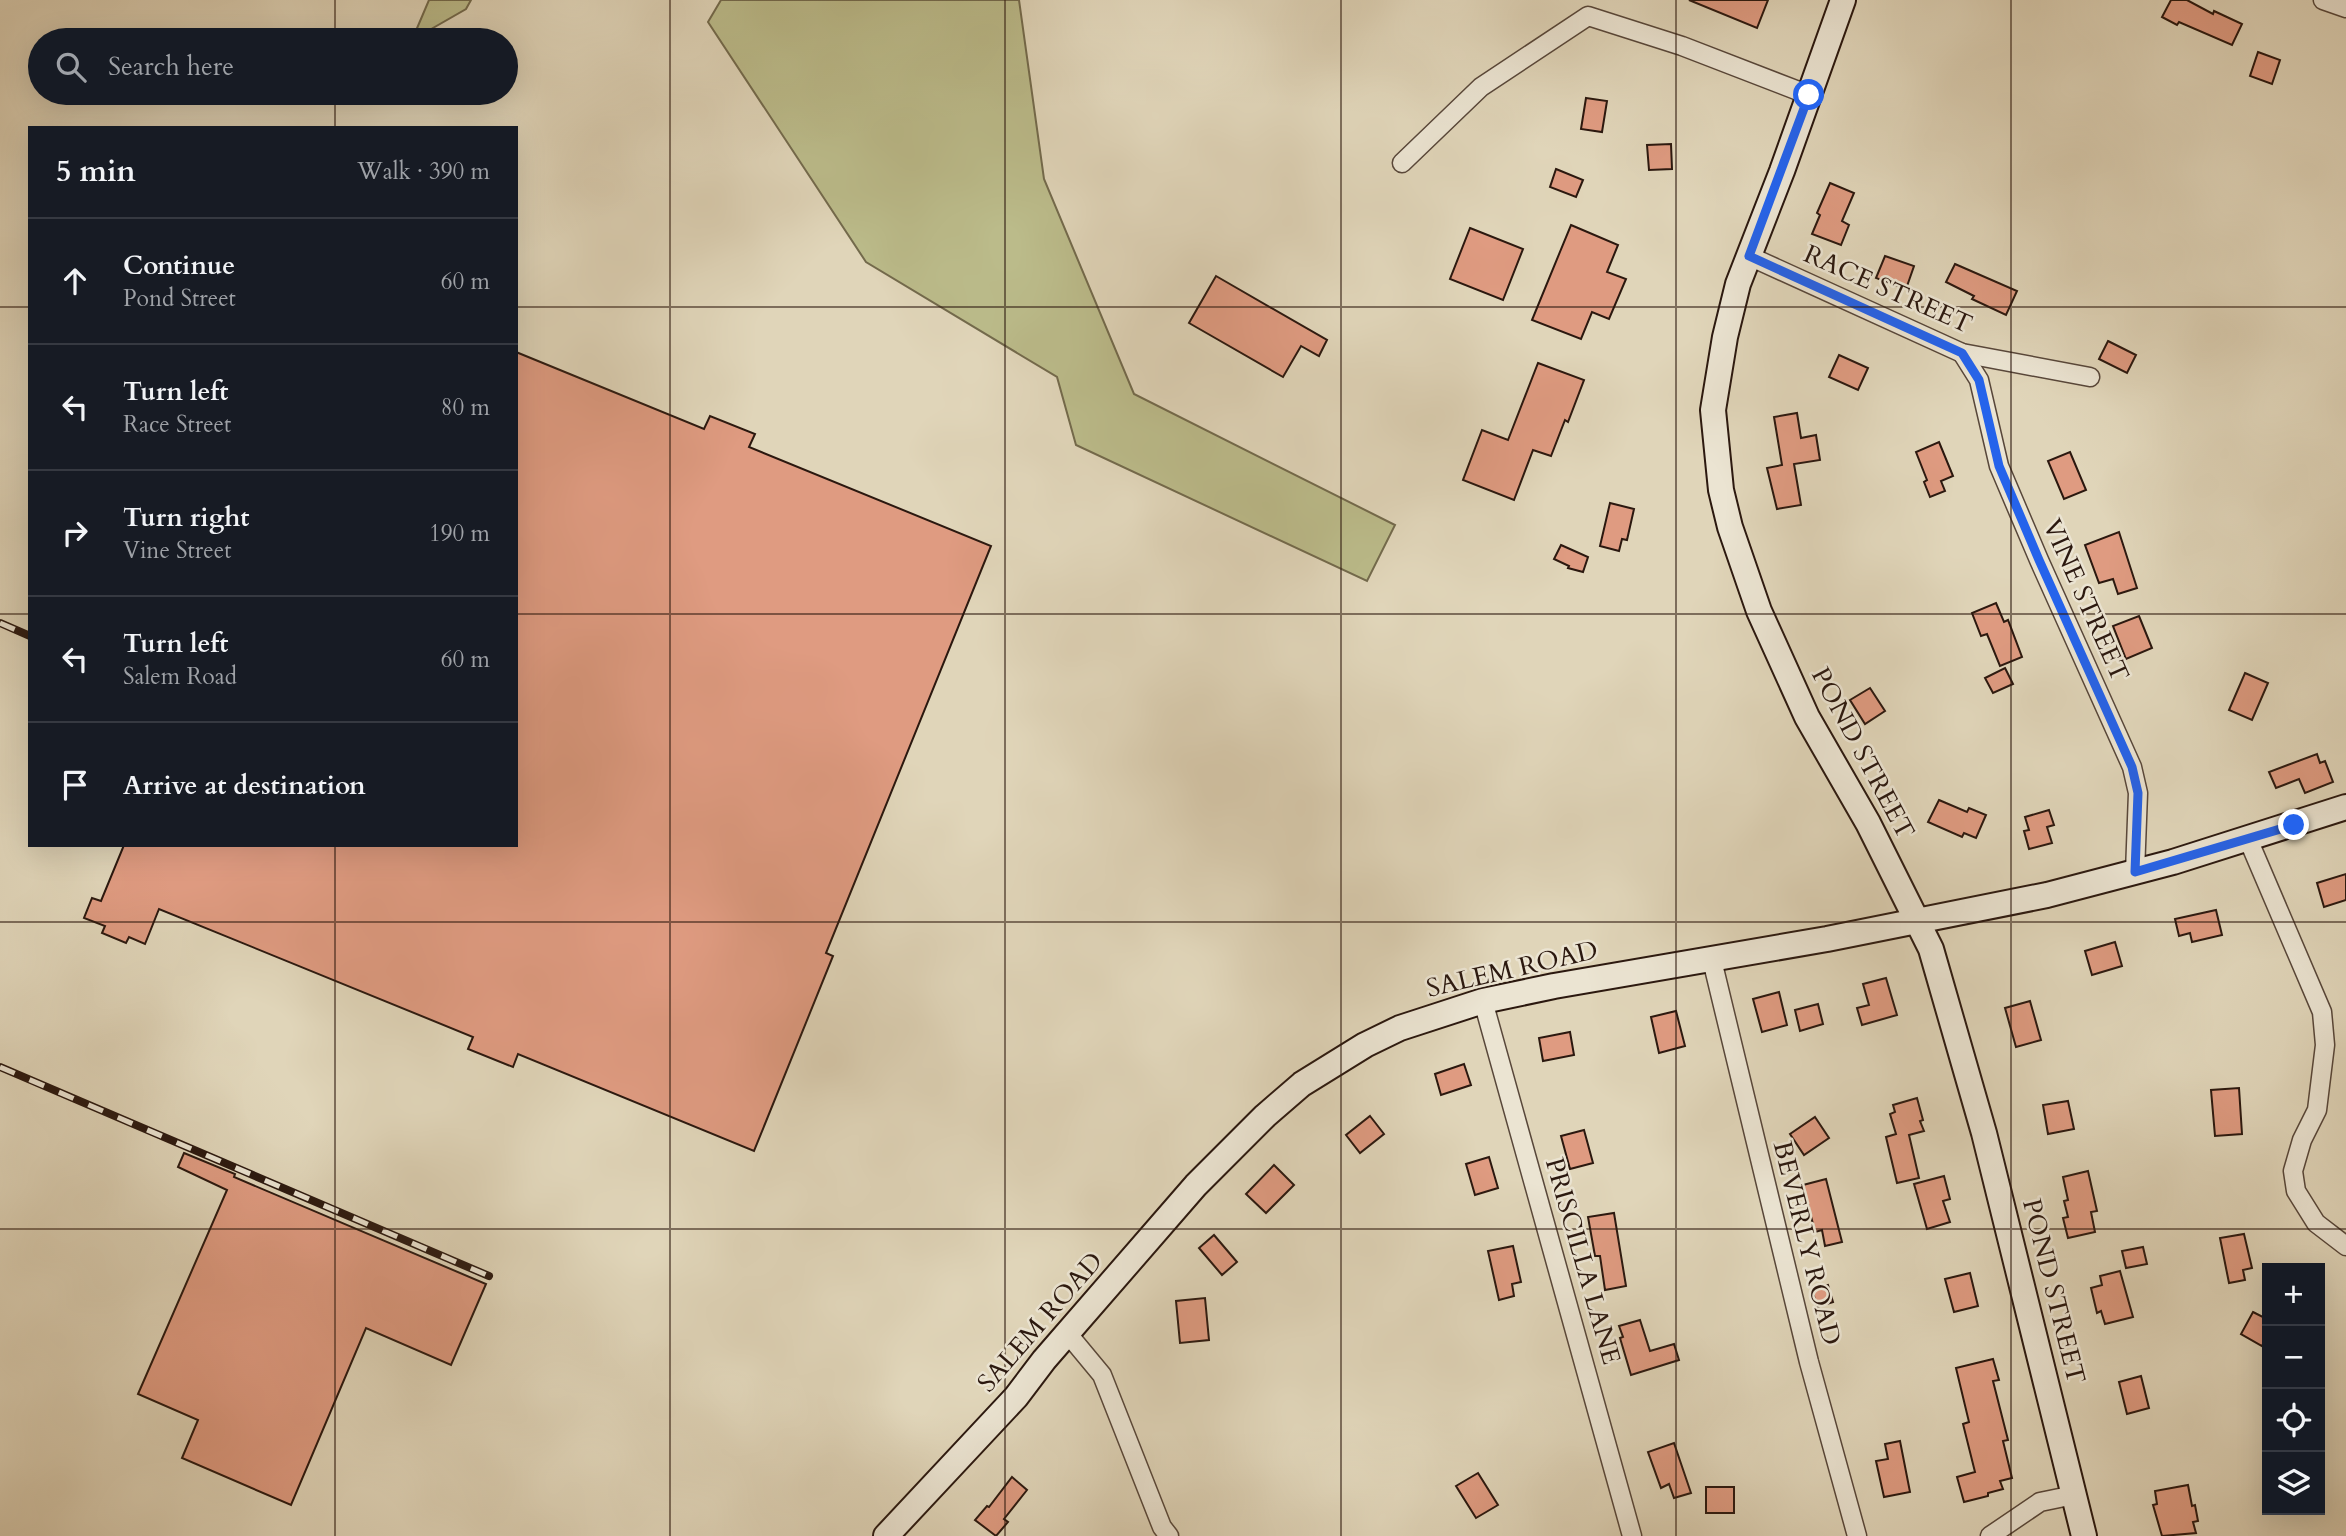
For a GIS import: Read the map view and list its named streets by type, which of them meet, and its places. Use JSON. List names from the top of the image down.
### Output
{
  "streets": {
    "main road": ["POND STREET", "SALEM ROAD"],
    "street": [
      "RACE STREET",
      "VINE STREET",
      "BEVERLY ROAD",
      "PRISCILLA LANE"
    ]
  },
  "crossings": [
    ["RACE STREET", "VINE STREET"],
    ["RACE STREET", "POND STREET"],
    ["VINE STREET", "SALEM ROAD"],
    ["POND STREET", "SALEM ROAD"],
    ["SALEM ROAD", "BEVERLY ROAD"],
    ["SALEM ROAD", "PRISCILLA LANE"]
  ],
  "page": {
    "search": "Search here",
    "heading": ["5 min", "Walk · 390 m"],
    "list": [
      ["Continue", "Pond Street", "60 m"],
      ["Turn left", "Race Street", "80 m"],
      ["Turn right", "Vine Street", "190 m"],
      ["Turn left", "Salem Road", "60 m"],
      "Arrive at destination"
    ],
    "map_buttons": ["+", "−"]
  }
}
